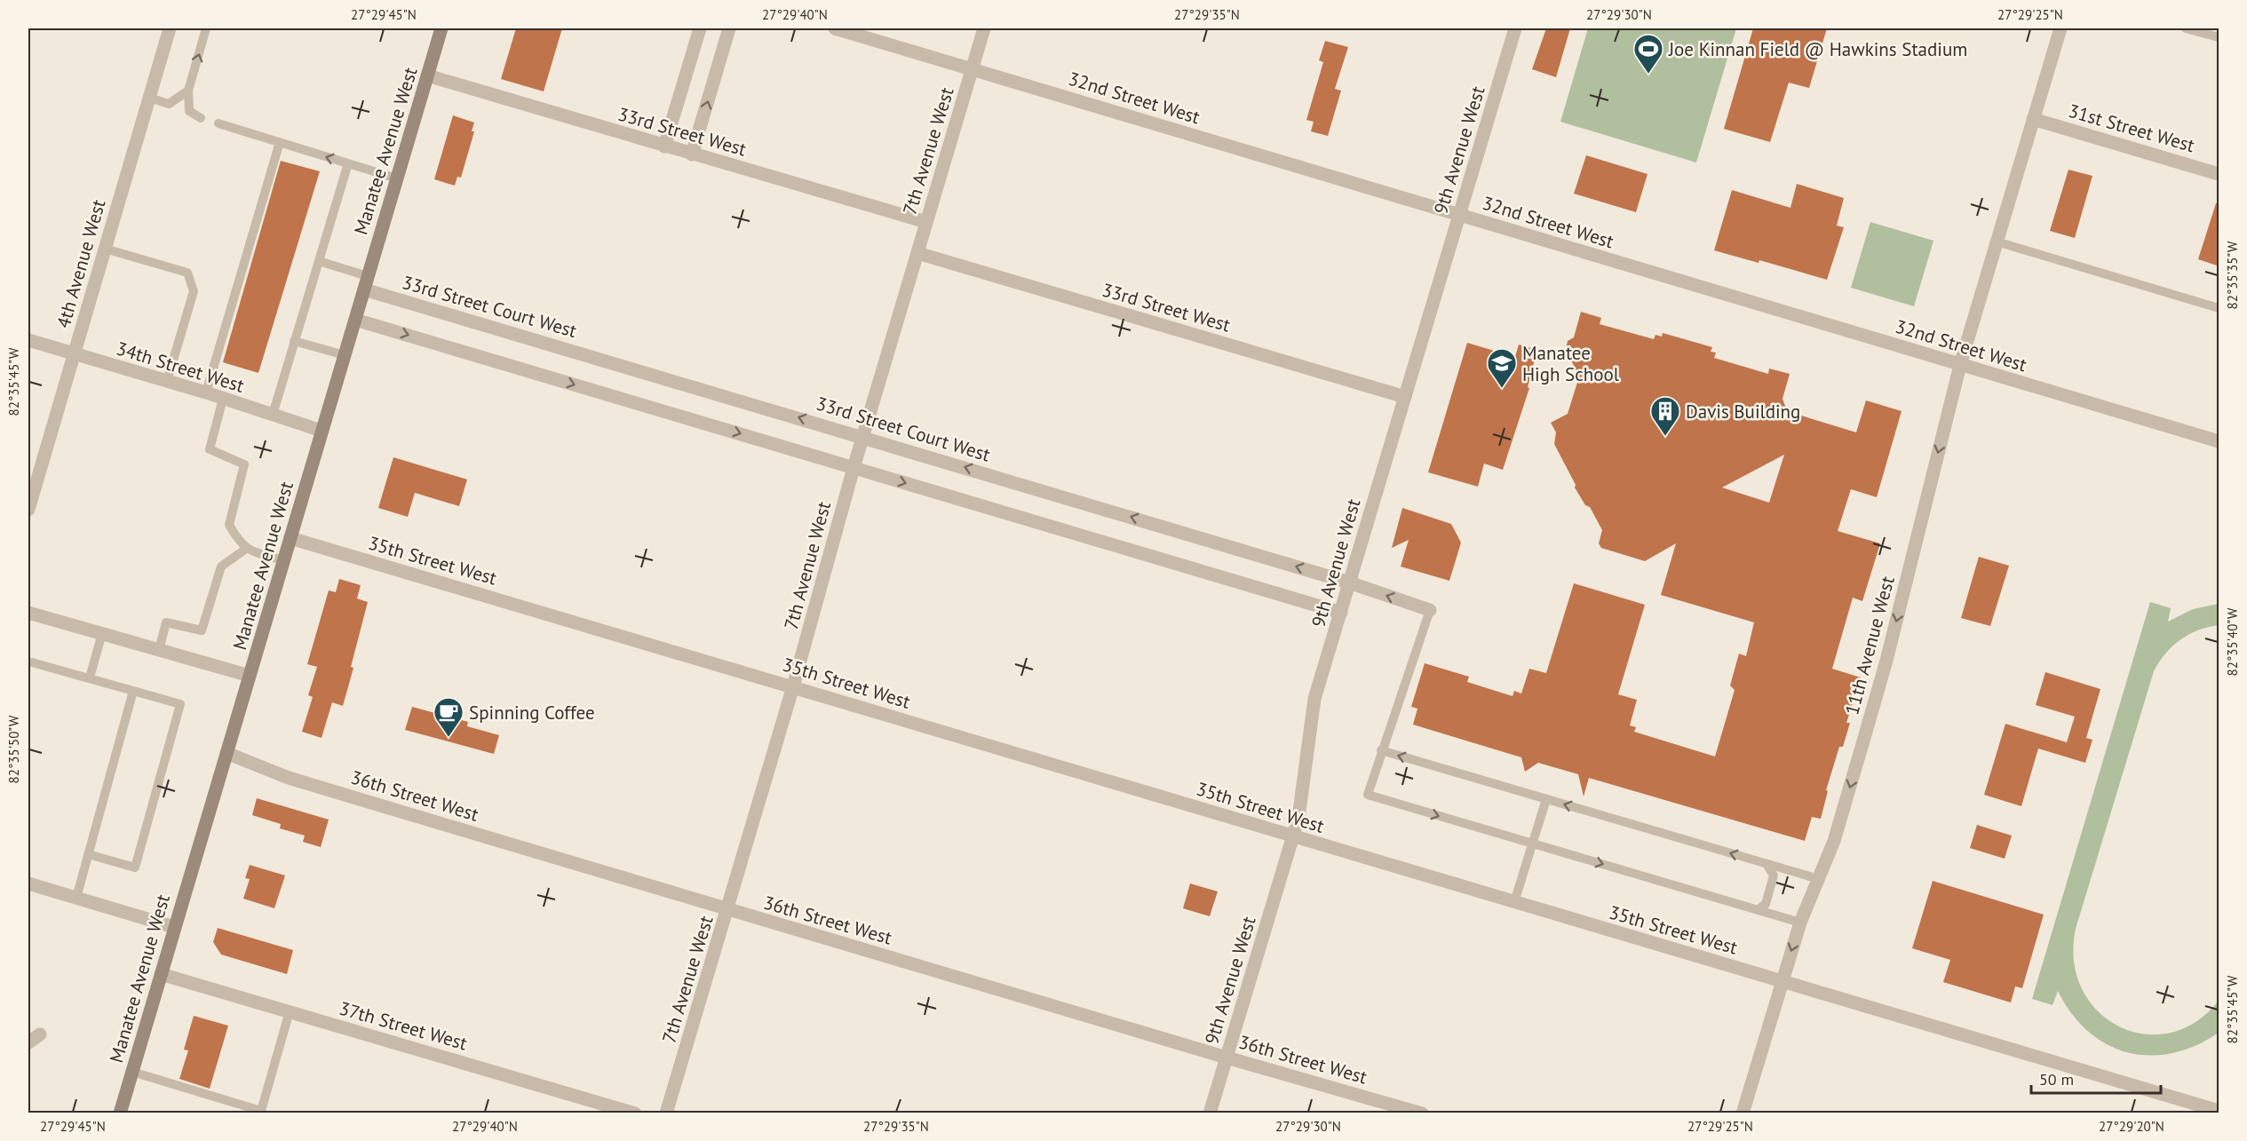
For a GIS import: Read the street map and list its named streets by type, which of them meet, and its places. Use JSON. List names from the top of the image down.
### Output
{
  "streets": {
    "main road": ["Manatee Avenue West"],
    "street": [
      "32nd Street West",
      "31st Street West",
      "33rd Street West",
      "9th Avenue West",
      "7th Avenue West",
      "4th Avenue West",
      "33rd Street Court West",
      "34th Street West",
      "35th Street West",
      "11th Avenue West",
      "36th Street West",
      "37th Street West"
    ]
  },
  "crossings": [
    ["32nd Street West", "9th Avenue West"],
    ["32nd Street West", "7th Avenue West"],
    ["32nd Street West", "11th Avenue West"],
    ["31st Street West", "11th Avenue West"],
    ["33rd Street West", "9th Avenue West"],
    ["33rd Street West", "Manatee Avenue West"],
    ["33rd Street West", "7th Avenue West"],
    ["9th Avenue West", "33rd Street Court West"],
    ["9th Avenue West", "35th Street West"],
    ["9th Avenue West", "36th Street West"],
    ["Manatee Avenue West", "33rd Street Court West"],
    ["Manatee Avenue West", "34th Street West"],
    ["Manatee Avenue West", "35th Street West"],
    ["Manatee Avenue West", "36th Street West"],
    ["Manatee Avenue West", "37th Street West"],
    ["7th Avenue West", "33rd Street Court West"],
    ["7th Avenue West", "35th Street West"],
    ["7th Avenue West", "36th Street West"],
    ["4th Avenue West", "34th Street West"],
    ["35th Street West", "11th Avenue West"]
  ],
  "one_way": ["11th Avenue West"],
  "places": {
    "sports": ["Joe Kinnan Field @ Hawkins Stadium"],
    "school or university": ["Manatee High School"],
    "building": ["Davis Building"],
    "cafe": ["Spinning Coffee"]
  },
  "scale_bar": "50 m",
  "coordinates": [
    "27°29'45\"N",
    "27°29'40\"N",
    "27°29'35\"N",
    "27°29'30\"N",
    "27°29'25\"N",
    "82°35'35\"W",
    "82°35'45\"W",
    "82°35'40\"W",
    "82°35'50\"W",
    "27°29'20\"N"
  ]
}
